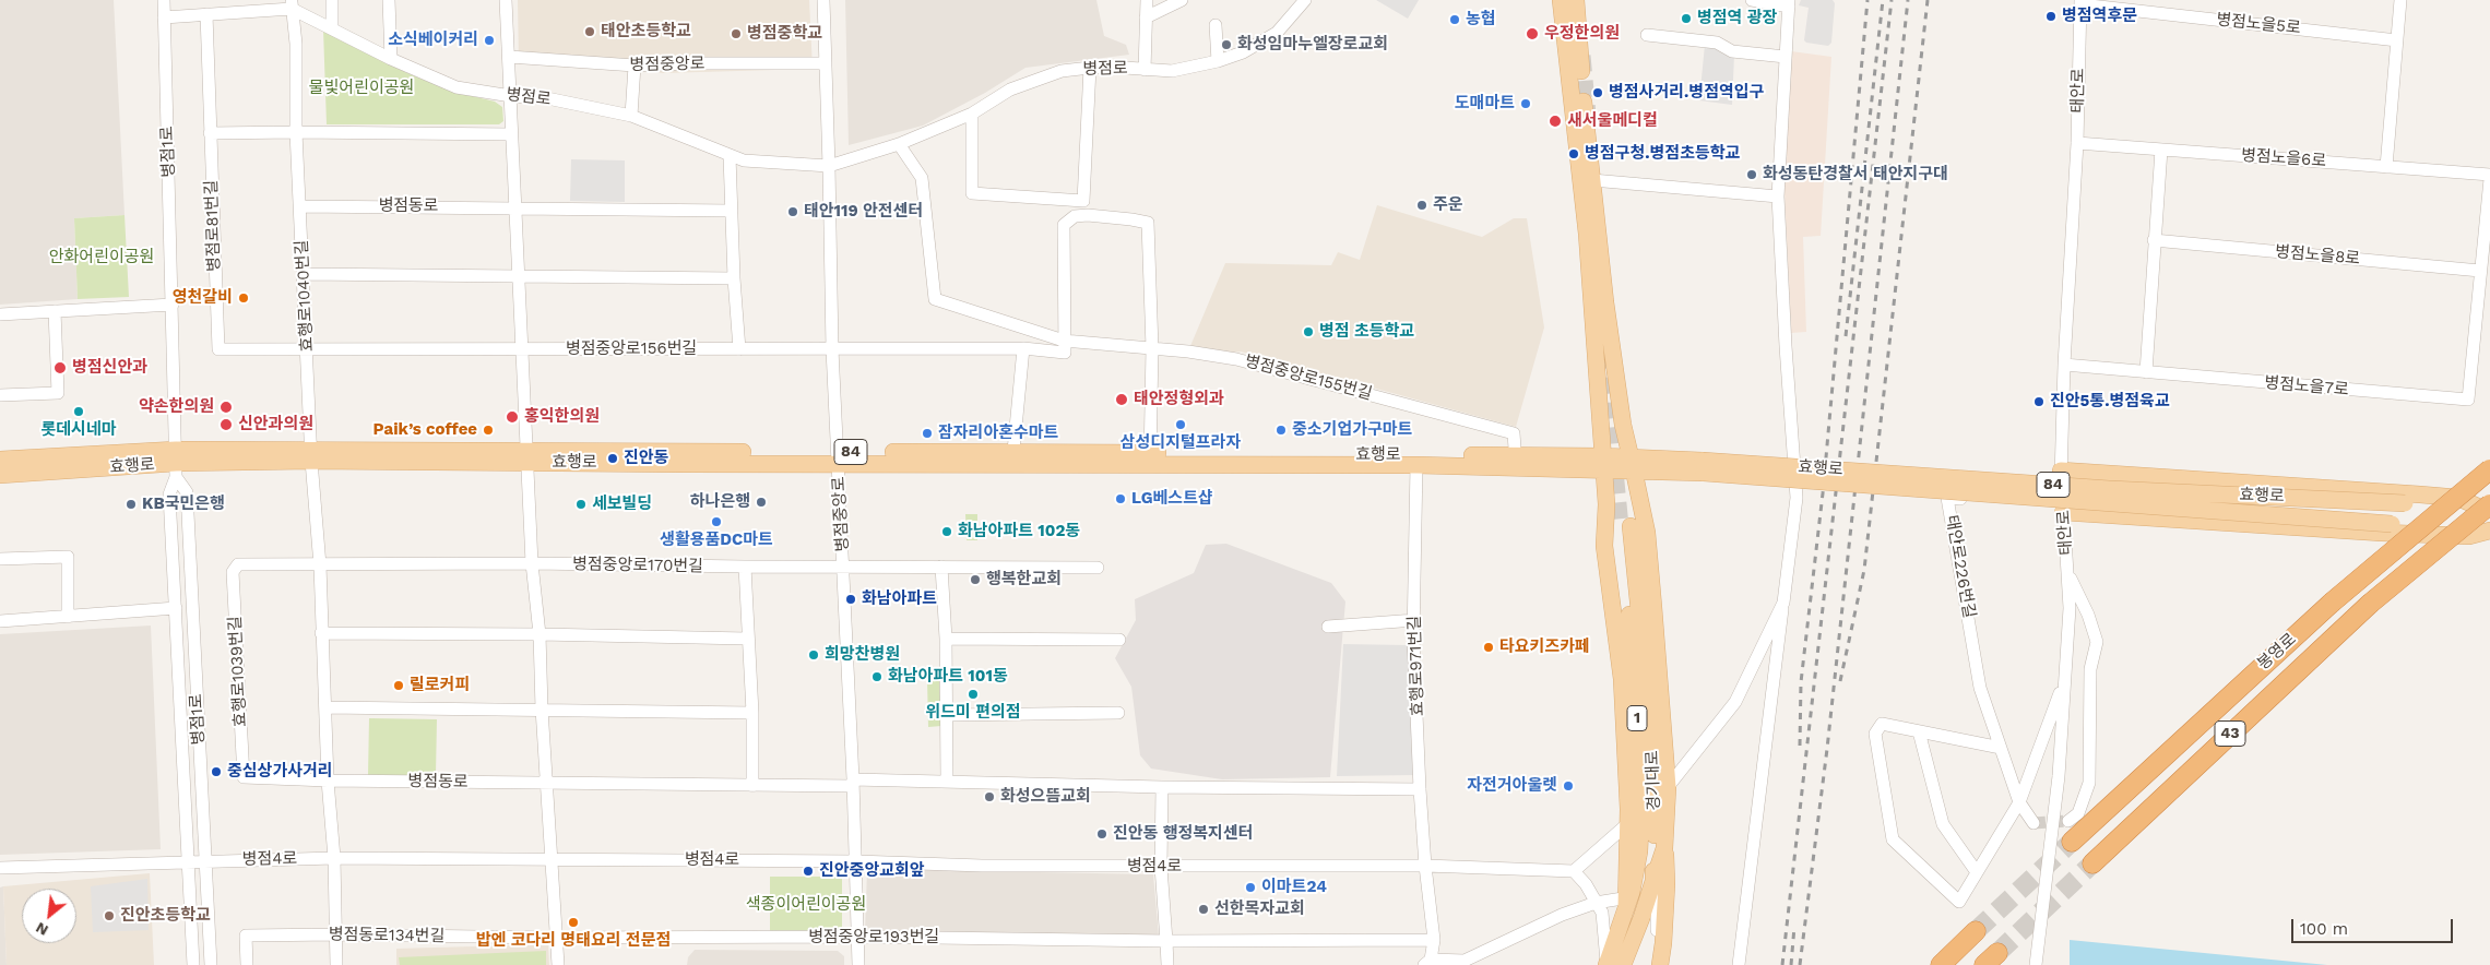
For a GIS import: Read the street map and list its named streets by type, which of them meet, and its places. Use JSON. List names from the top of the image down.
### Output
{
  "streets": {
    "highway": ["봉영로", "43"],
    "main road": [
      "84",
      "효행로",
      "1",
      "경기대로"
    ],
    "street": [
      "병점노을5로",
      "병점중앙로",
      "병점로",
      "태안로",
      "병점1로",
      "병점노을6로",
      "병점동로",
      "병점로81번길",
      "병점노을8로",
      "효행로1040번길",
      "병점중앙로156번길",
      "병점중앙로155번길",
      "병점노을7로",
      "병점중앙로170번길",
      "태안로226번길",
      "효행로971번길",
      "효행로1039번길",
      "병점4로",
      "병점동로134번길",
      "병점중앙로193번길"
    ]
  },
  "crossings": [
    ["병점노을5로", "태안로"],
    ["병점중앙로", "병점로"],
    ["병점중앙로", "병점중앙로156번길"],
    ["병점중앙로", "효행로"],
    ["병점중앙로", "병점중앙로170번길"],
    ["병점중앙로", "병점4로"],
    ["병점중앙로", "병점중앙로193번길"],
    ["병점로", "병점1로"],
    ["병점로", "병점로81번길"],
    ["병점로", "효행로1040번길"],
    ["병점로", "병점중앙로155번길"],
    ["태안로", "병점노을6로"],
    ["태안로", "태안로226번길"],
    ["병점1로", "효행로"],
    ["병점1로", "병점4로"],
    ["병점동로", "효행로1040번길"],
    ["병점동로", "효행로1039번길"],
    ["병점로81번길", "효행로1040번길"],
    ["병점노을8로", "병점노을7로"],
    ["효행로1040번길", "효행로"],
    ["병점중앙로155번길", "효행로"],
    ["84", "효행로"],
    ["효행로", "봉영로"],
    ["효행로", "효행로971번길"],
    ["효행로", "경기대로"],
    ["효행로971번길", "병점4로"],
    ["병점동로134번길", "병점중앙로193번길"]
  ],
  "parks": ["물빛어린이공원", "안화어린이공원", "색종이어린이공원"],
  "places": [
    "병점역후문",
    "병점역 광장",
    "농협",
    "태안초등학교",
    "병점중학교",
    "우정한의원",
    "소식베이커리",
    "화성임마누엘장로교회",
    "병점사거리.병점역입구",
    "도매마트",
    "새서울메디컬",
    "병점구청.병점초등학교",
    "화성동탄경찰서 태안지구대",
    "주운",
    "태안119 안전센터",
    "영천갈비",
    "병점 초등학교",
    "병점신안과",
    "태안정형외과",
    "진안5통.병점육교",
    "약손한의원",
    "롯데시네마",
    "홍익한의원",
    "신안과의원",
    "삼성디지털프라자",
    "Paik’s coffee",
    "중소기업가구마트",
    "잠자리아혼수마트",
    "진안동",
    "LG베스트샵",
    "하나은행",
    "KB국민은행",
    "세보빌딩",
    "생활용품DC마트",
    "화남아파트 102동",
    "행복한교회",
    "화남아파트",
    "타요키즈카페",
    "희망찬병원",
    "화남아파트 101동",
    "릴로커피",
    "위드미 편의점",
    "중심상가사거리",
    "자전거아울렛",
    "화성으뜸교회",
    "진안동 행정복지센터",
    "진안중앙교회앞",
    "이마트24",
    "선한목자교회",
    "진안초등학교",
    "밥엔 코다리 명태요리 전문점"
  ],
  "scale_bar": "100 m",
  "north": "bottom left"
}
